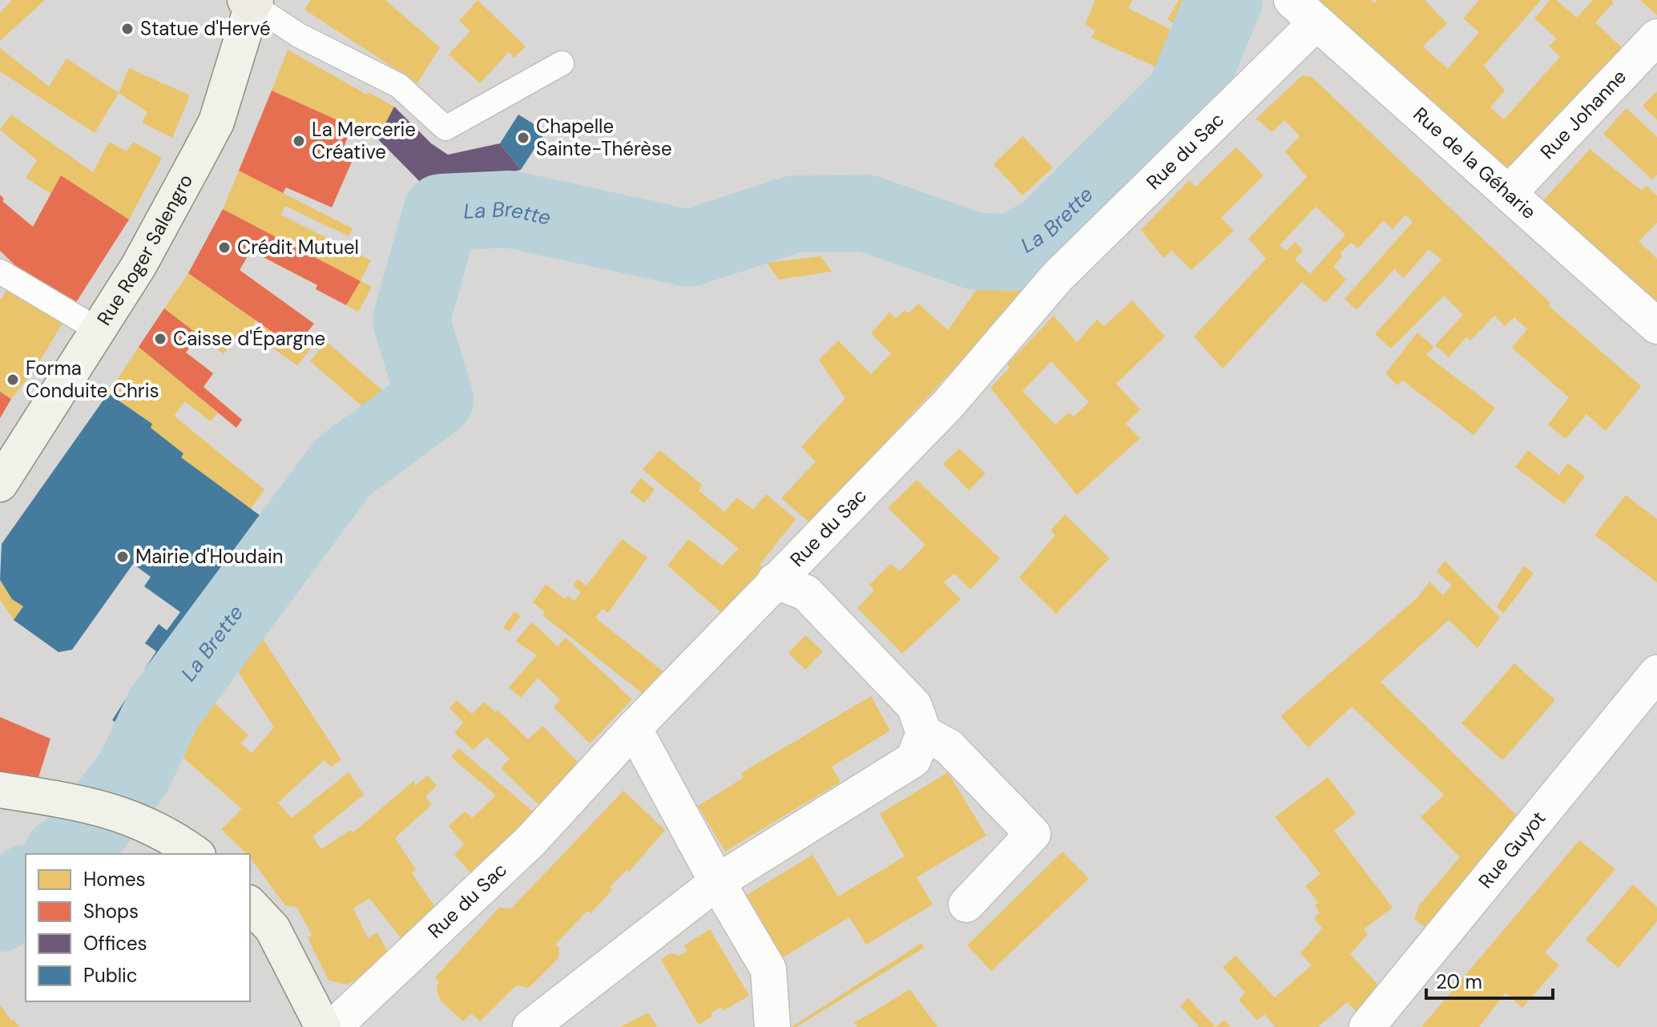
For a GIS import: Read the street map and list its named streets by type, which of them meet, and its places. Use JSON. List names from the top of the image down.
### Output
{
  "streets": {
    "main road": ["Rue Roger Salengro"],
    "street": [
      "Rue Johanne",
      "Rue du Sac",
      "Rue de la Géharie",
      "Rue Guyot"
    ]
  },
  "crossings": [
    ["Rue Johanne", "Rue de la Géharie"],
    ["Rue du Sac", "Rue de la Géharie"]
  ],
  "water": ["La Brette"],
  "places": [
    "Statue d'Hervé",
    "Chapelle Sainte-Thérèse",
    "La Mercerie Créative",
    "Crédit Mutuel",
    "Caisse d'Épargne",
    "Forma Conduite Chris",
    "Mairie d'Houdain"
  ],
  "legend": [
    "Homes",
    "Shops",
    "Offices",
    "Public"
  ],
  "scale_bar": "20 m"
}
